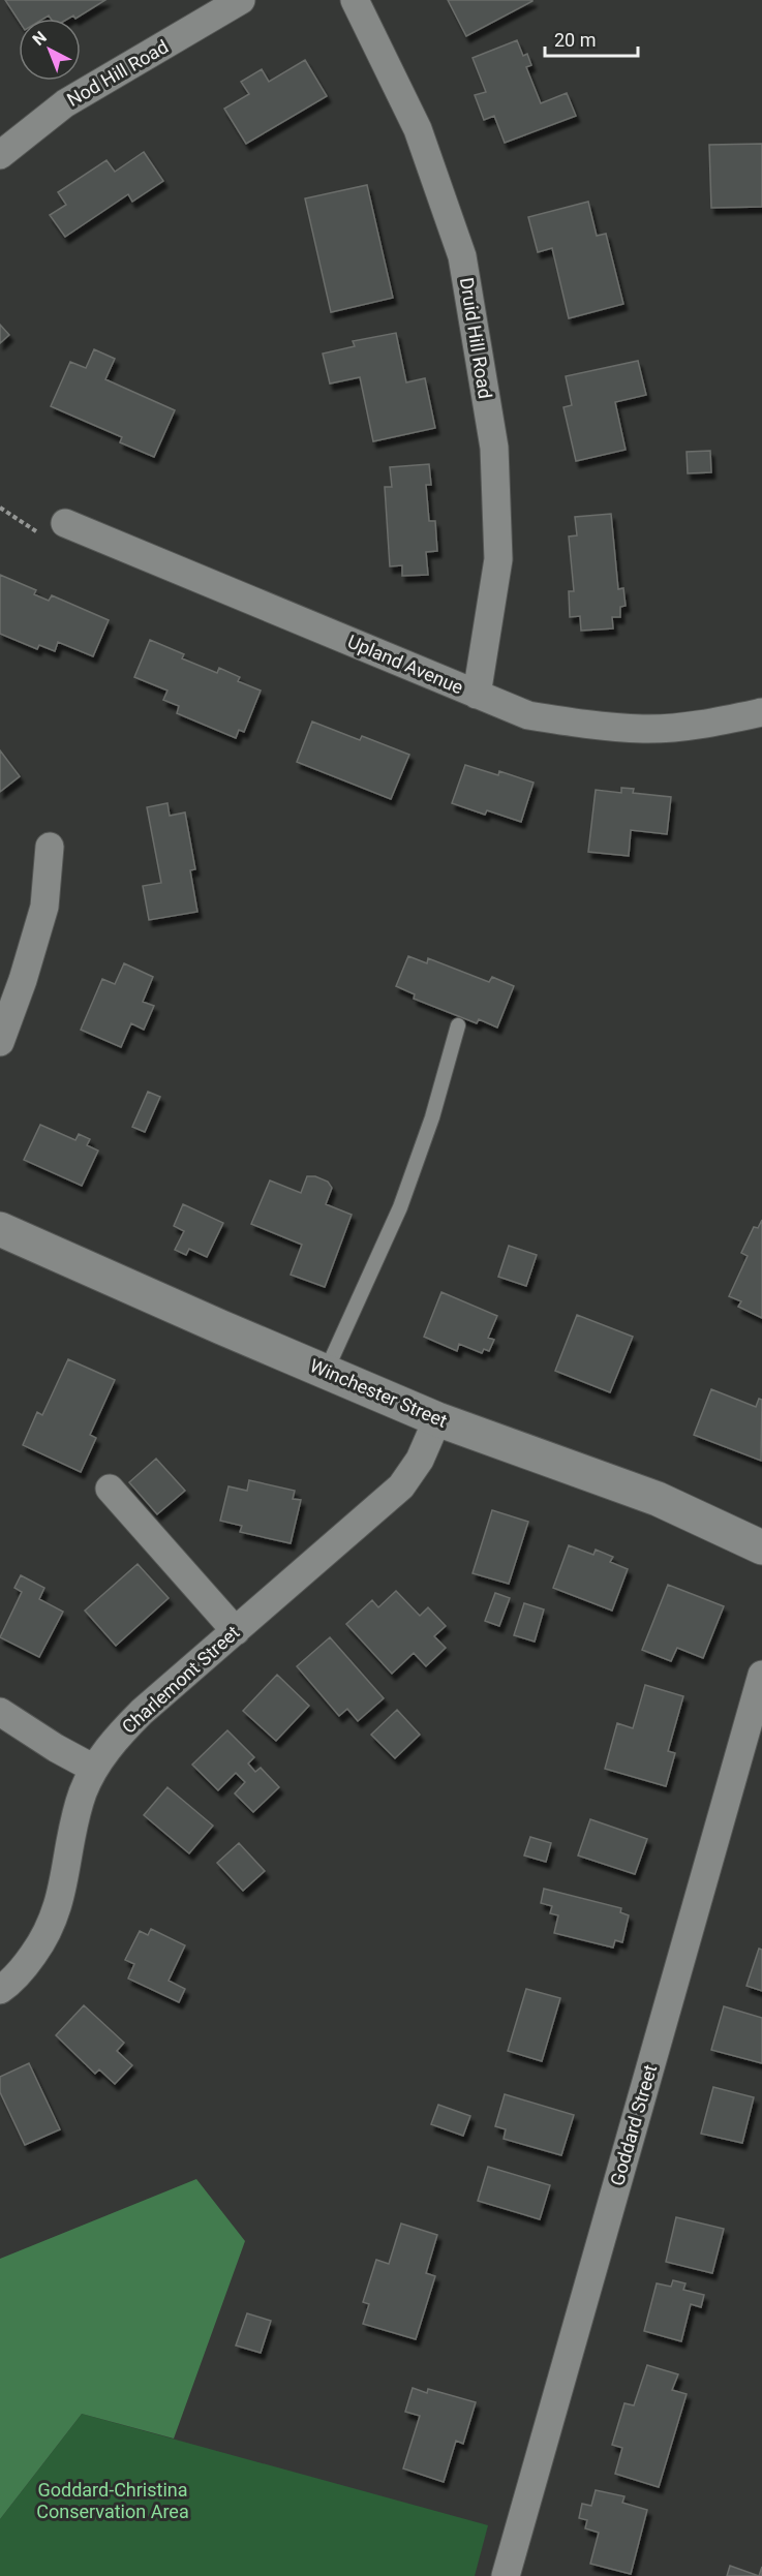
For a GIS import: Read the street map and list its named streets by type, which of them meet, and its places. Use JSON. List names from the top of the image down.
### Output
{
  "streets": {
    "street": [
      "Nod Hill Road",
      "Druid Hill Road",
      "Upland Avenue",
      "Winchester Street",
      "Charlemont Street",
      "Goddard Street"
    ]
  },
  "crossings": [
    ["Druid Hill Road", "Upland Avenue"],
    ["Winchester Street", "Charlemont Street"]
  ],
  "parks": ["Goddard-Christina Conservation Area"],
  "scale_bar": "20 m",
  "north": "top left"
}
